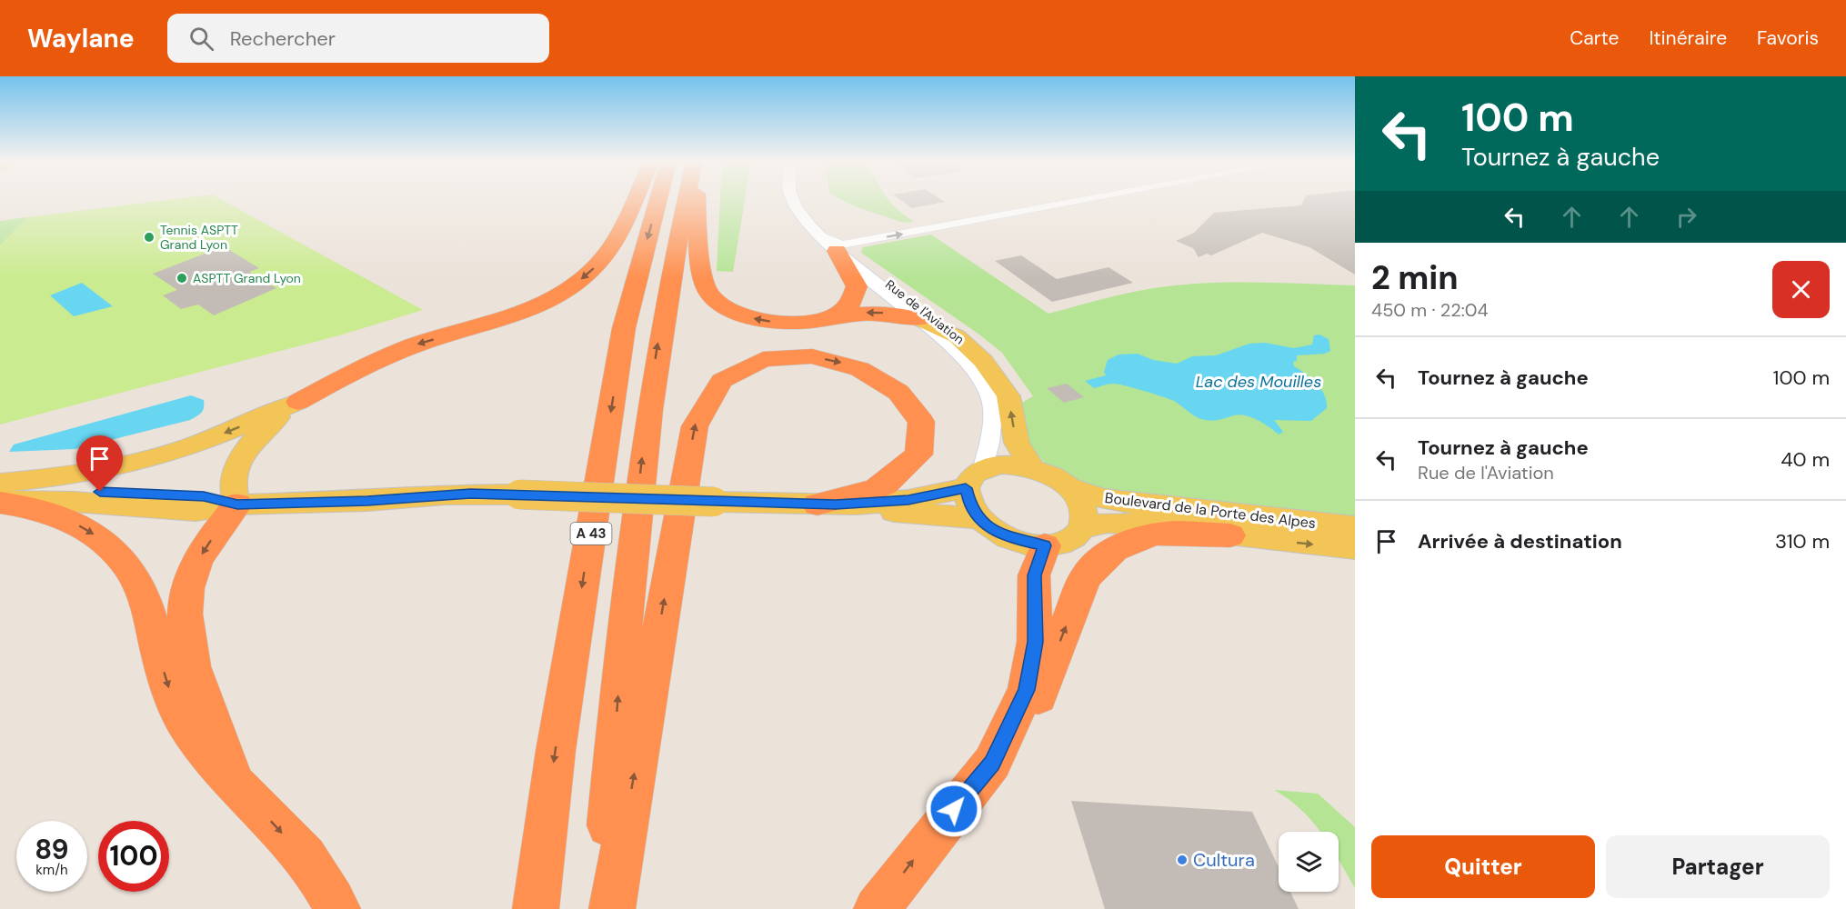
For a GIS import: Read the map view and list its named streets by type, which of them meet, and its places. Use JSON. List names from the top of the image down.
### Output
{
  "streets": {
    "highway": ["A 43"],
    "main road": ["Rue de l'Aviation", "Boulevard de la Porte des Alpes"]
  },
  "crossings": [
    ["Rue de l'Aviation", "Boulevard de la Porte des Alpes"]
  ],
  "water": ["Lac des Mouilles"],
  "places": ["Tennis ASPTT Grand Lyon", "ASPTT Grand Lyon", "Cultura"],
  "page": {
    "header": "Waylane",
    "search": "Rechercher",
    "nav": ["Carte", "Itinéraire", "Favoris"],
    "turn": ["100 m", "Tournez à gauche"],
    "heading": ["2 min", "450 m · 22:04"],
    "list": [
      {
        "name": "Tournez à gauche",
        "value": "100 m"
      },
      {
        "name": "Tournez à gauche",
        "note": "Rue de l'Aviation",
        "value": "40 m"
      },
      {
        "name": "Arrivée à destination",
        "value": "310 m"
      }
    ],
    "speed": "89 km/h",
    "limit": "100",
    "buttons": ["Quitter", "Partager"]
  }
}
